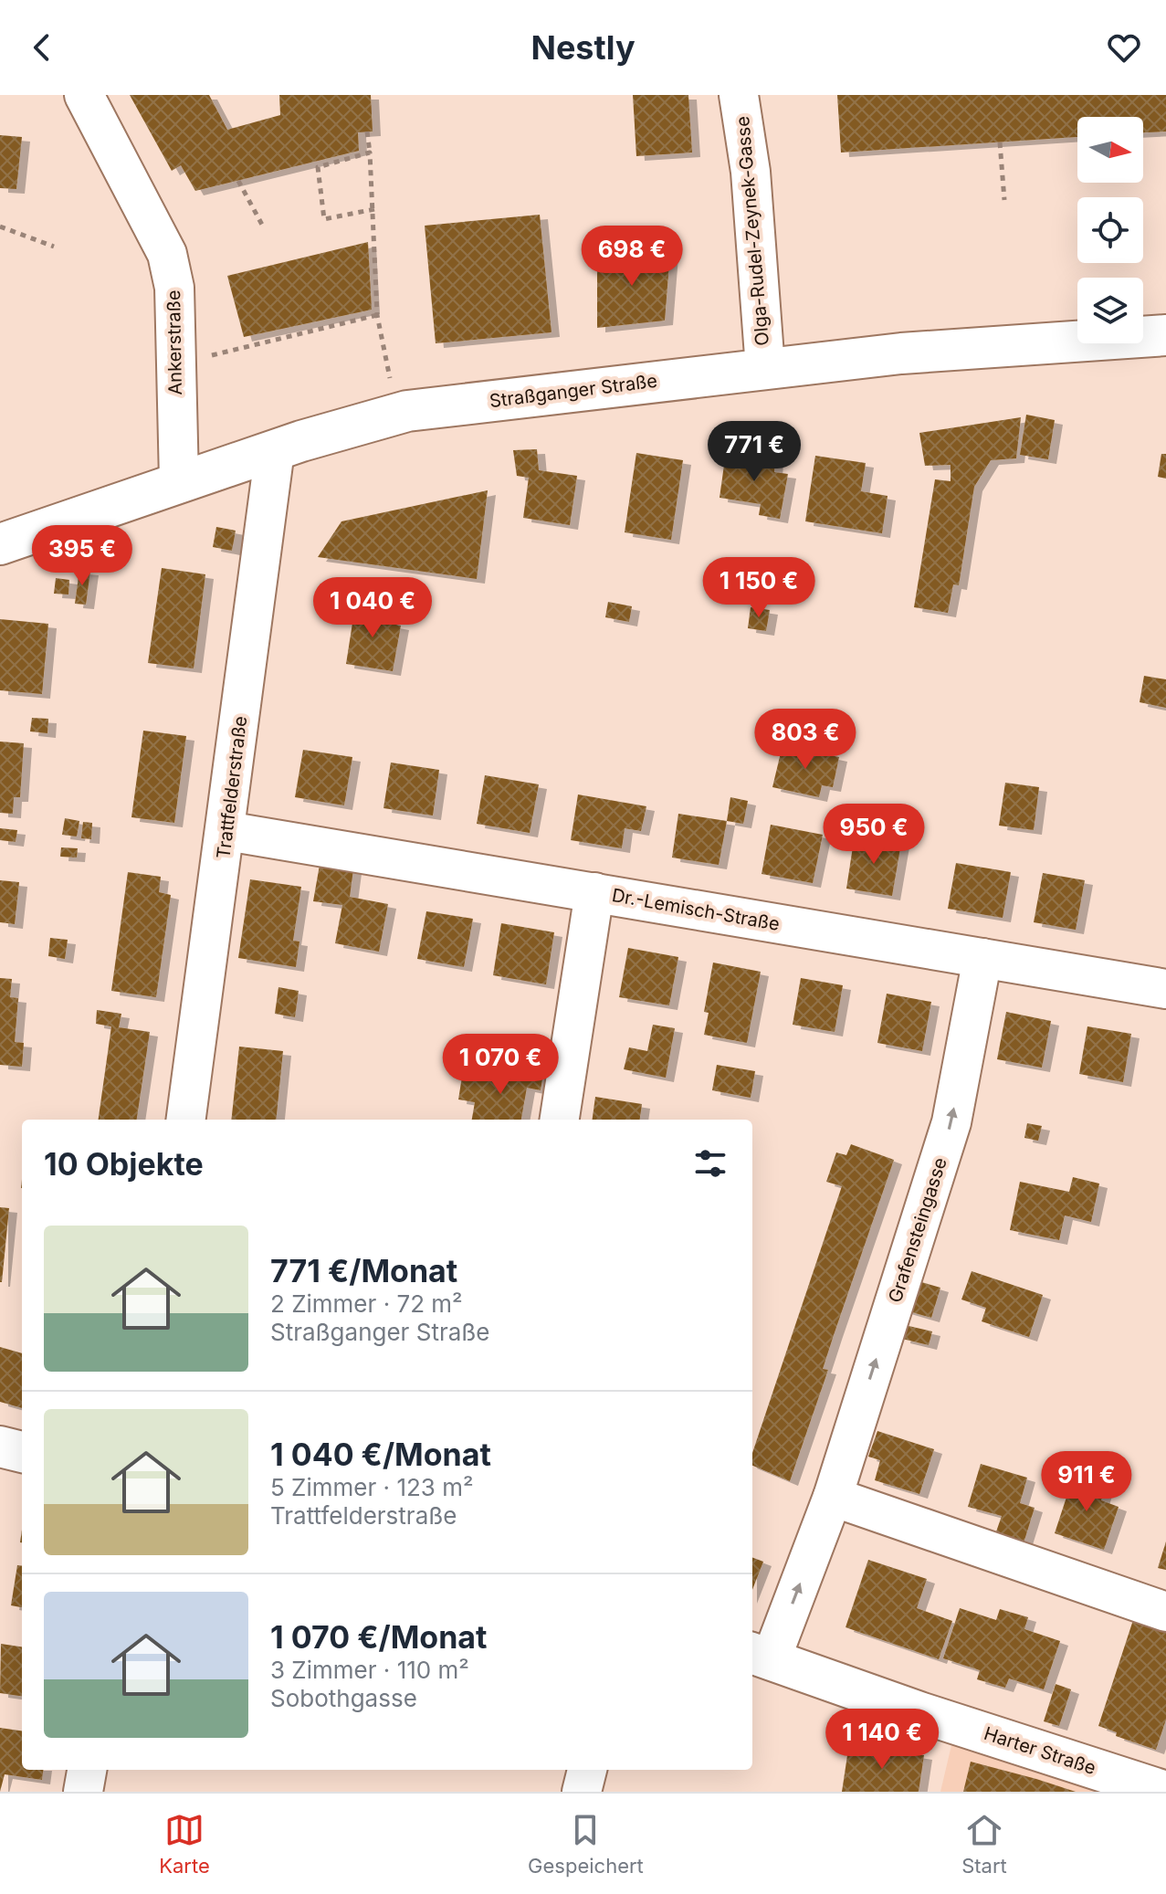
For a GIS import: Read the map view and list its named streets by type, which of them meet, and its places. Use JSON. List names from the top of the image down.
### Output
{
  "streets": {
    "street": [
      "Olga-Rudel-Zeynek-Gasse",
      "Ankerstraße",
      "Straßganger Straße",
      "Trattfelderstraße",
      "Dr.-Lemisch-Straße",
      "Grafensteingasse",
      "Harter Straße"
    ]
  },
  "crossings": [
    ["Olga-Rudel-Zeynek-Gasse", "Straßganger Straße"],
    ["Ankerstraße", "Straßganger Straße"],
    ["Straßganger Straße", "Trattfelderstraße"],
    ["Trattfelderstraße", "Dr.-Lemisch-Straße"],
    ["Dr.-Lemisch-Straße", "Grafensteingasse"],
    ["Grafensteingasse", "Harter Straße"]
  ],
  "one_way": ["Grafensteingasse"],
  "north": "right",
  "page": {
    "header": "Nestly",
    "price": [
      "698 €",
      "771 €",
      "395 €",
      "1 150 €",
      "1 040 €",
      "803 €",
      "950 €",
      "1 070 €",
      "911 €",
      "1 140 €"
    ],
    "heading": "10 Objekte",
    "list": [
      {
        "name": "771 €/Monat",
        "note": "2 Zimmer · 72 m² · Straßganger Straße"
      },
      {
        "name": "1 040 €/Monat",
        "note": "5 Zimmer · 123 m² · Trattfelderstraße"
      },
      {
        "name": "1 070 €/Monat",
        "note": "3 Zimmer · 110 m² · Sobothgasse"
      }
    ],
    "tabs": ["Karte", "Gespeichert", "Start"]
  }
}
